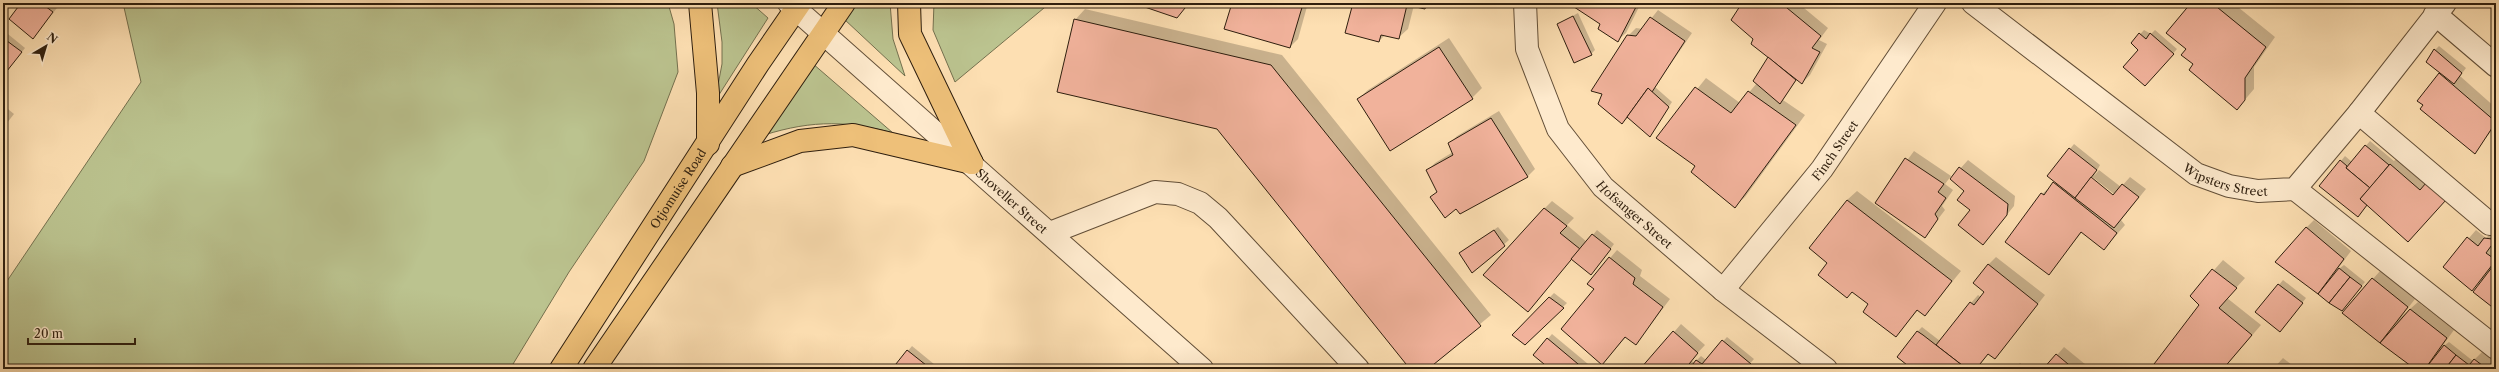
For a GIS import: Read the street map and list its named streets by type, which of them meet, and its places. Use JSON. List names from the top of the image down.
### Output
{
  "streets": {
    "main road": ["Otjomuise Road"],
    "street": [
      "Finch Street",
      "Wipsters Street",
      "Shoveller Street",
      "Hofsanger Street"
    ]
  },
  "crossings": [
    ["Finch Street", "Hofsanger Street"],
    ["Otjomuise Road", "Shoveller Street"]
  ],
  "scale_bar": "20 m",
  "north": "top right"
}
